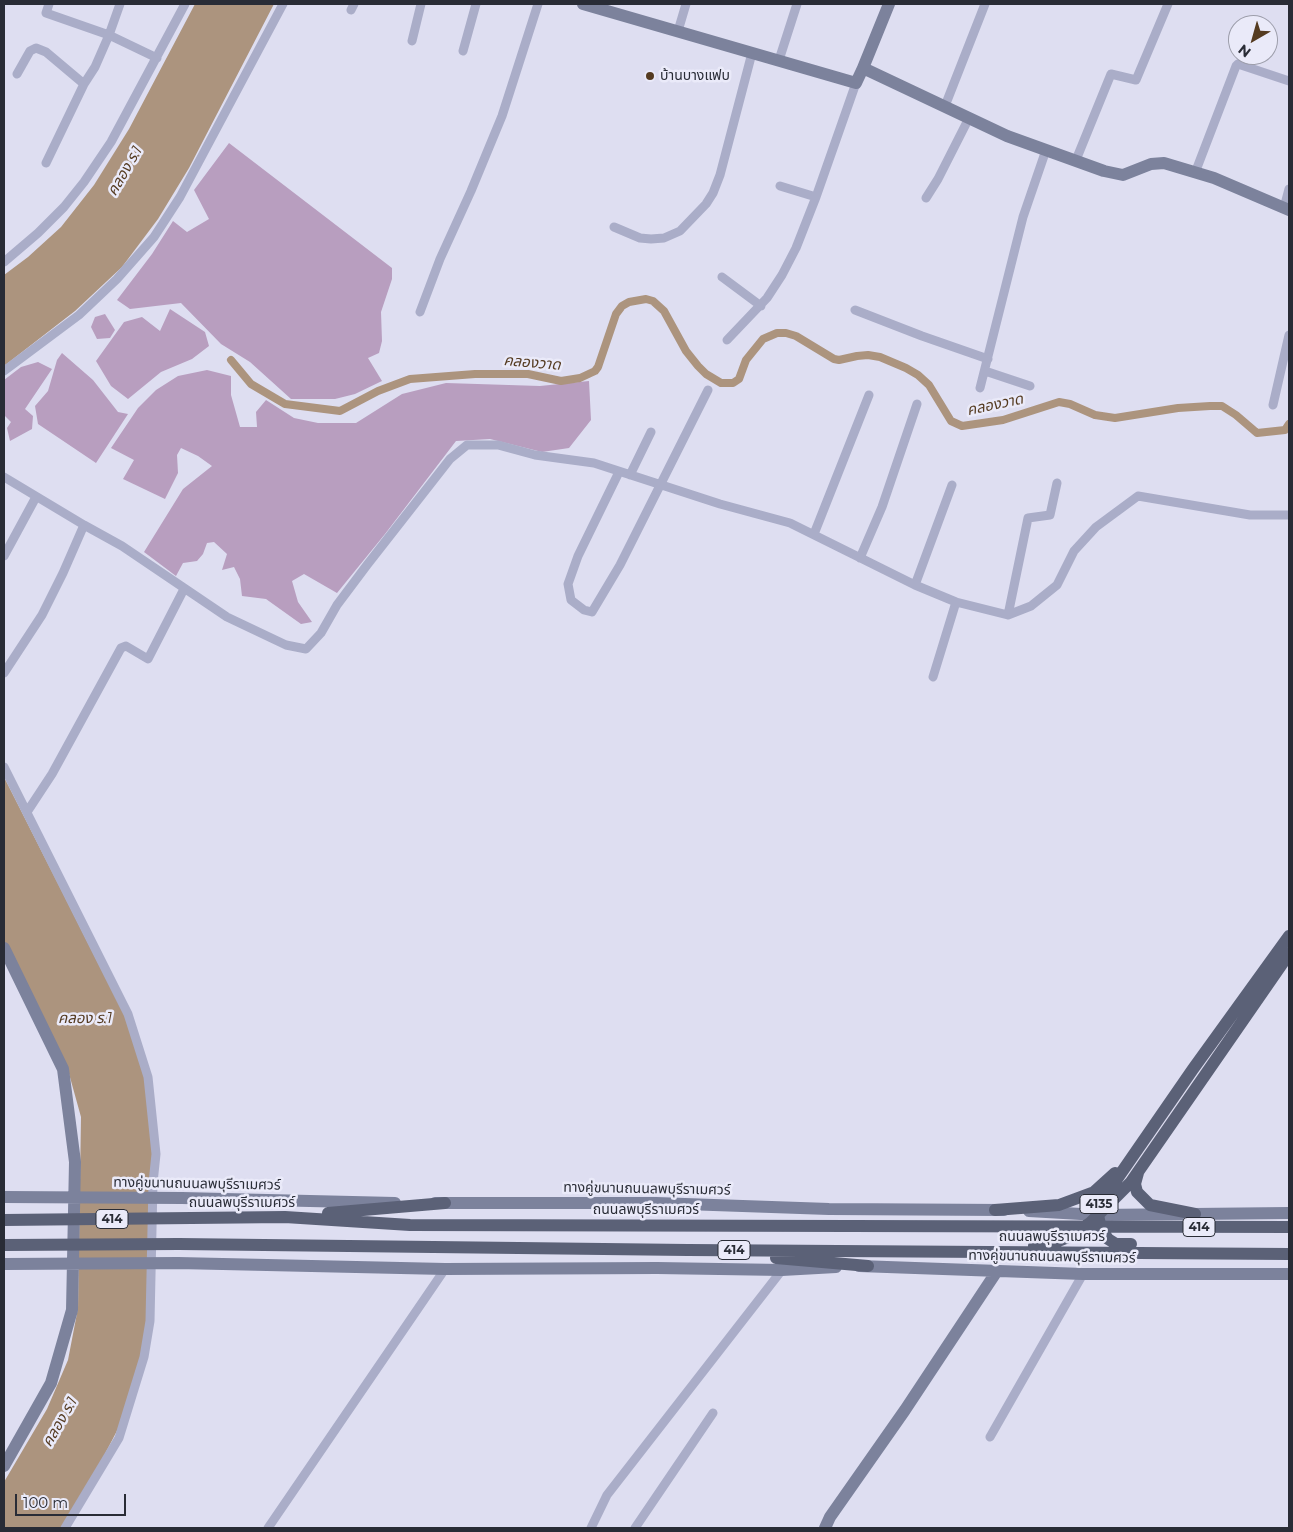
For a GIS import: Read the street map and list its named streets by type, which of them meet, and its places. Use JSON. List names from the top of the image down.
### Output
{
  "streets": {
    "main road": [
      "ทางคู่ขนานถนนลพบุรีราเมศวร์",
      "ถนนลพบุรีราเมศวร์",
      "4135",
      "414"
    ]
  },
  "crossings": [
    ["ทางคู่ขนานถนนลพบุรีราเมศวร์", "4135"],
    ["ถนนลพบุรีราเมศวร์", "4135"]
  ],
  "water": ["คลอง ร.1", "คลองวาด"],
  "places": ["บ้านบางแฟบ"],
  "scale_bar": "100 m",
  "north": "bottom left"
}
